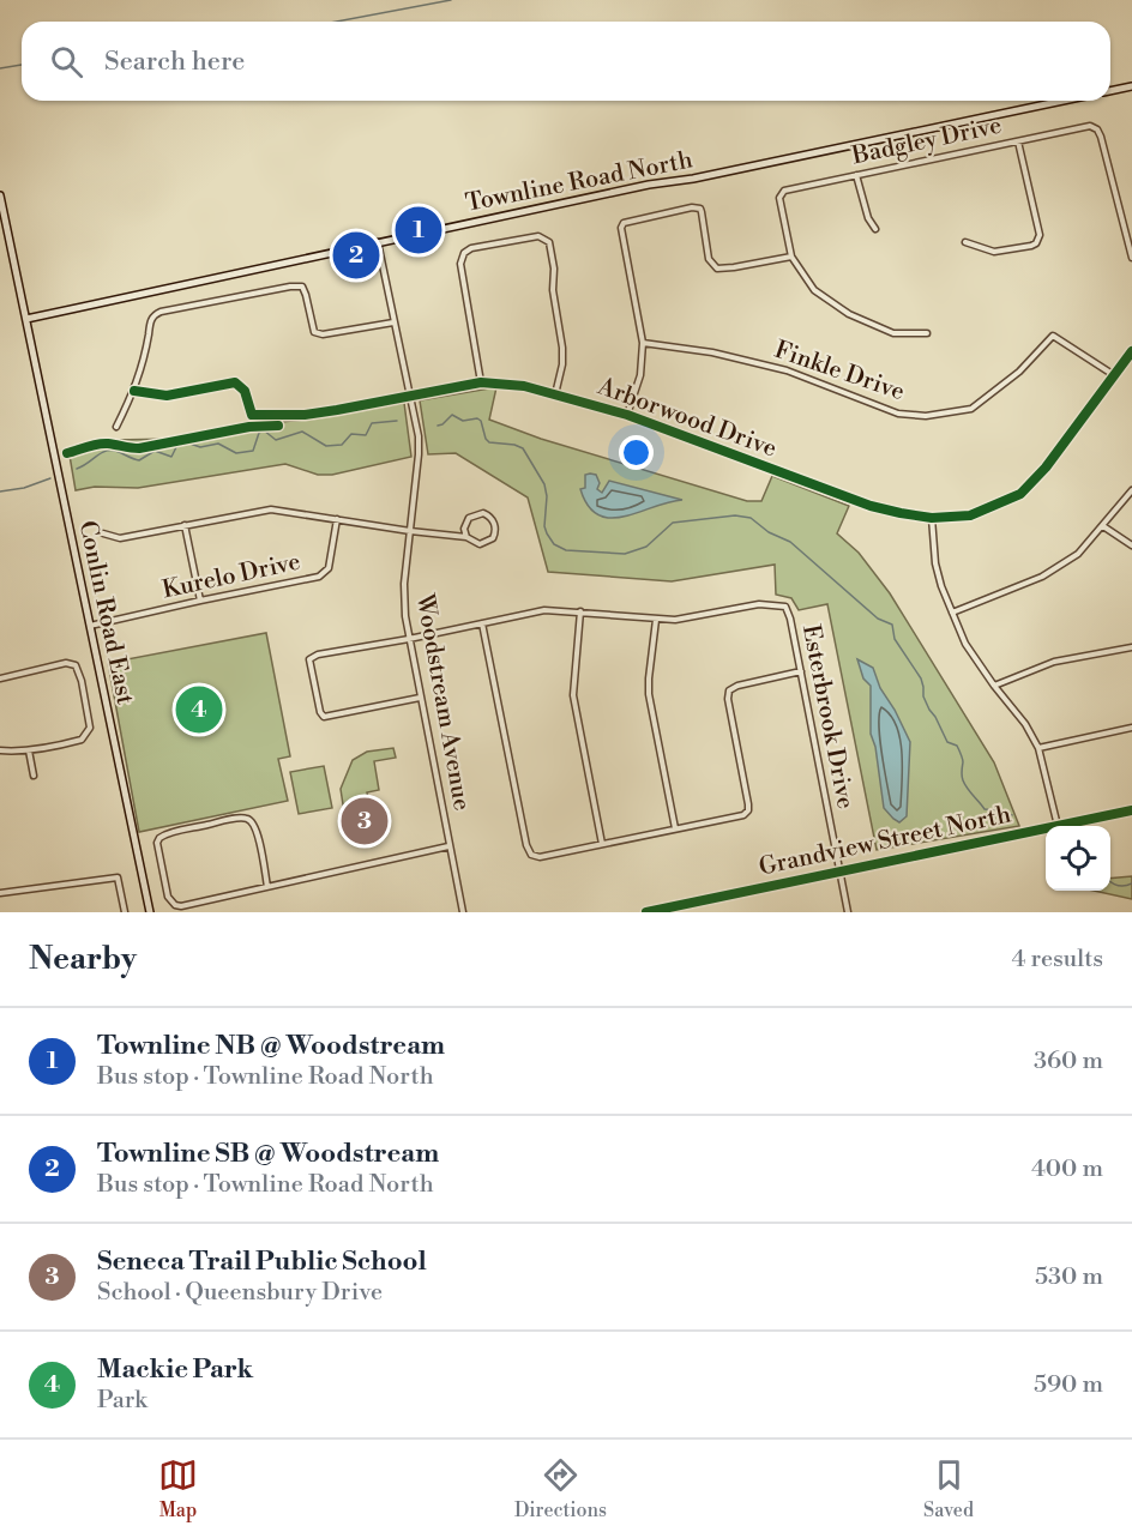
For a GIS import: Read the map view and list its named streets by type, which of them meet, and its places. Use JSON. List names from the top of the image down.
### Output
{
  "streets": {
    "street": [
      "Badgley Drive",
      "Townline Road North",
      "Finkle Drive",
      "Arborwood Drive",
      "Kurelo Drive",
      "Conlin Road East",
      "Woodstream Avenue",
      "Esterbrook Drive",
      "Grandview Street North"
    ]
  },
  "crossings": [
    ["Townline Road North", "Conlin Road East"],
    ["Townline Road North", "Woodstream Avenue"],
    ["Finkle Drive", "Arborwood Drive"],
    ["Arborwood Drive", "Woodstream Avenue"],
    ["Kurelo Drive", "Conlin Road East"],
    ["Woodstream Avenue", "Esterbrook Drive"],
    ["Esterbrook Drive", "Grandview Street North"]
  ],
  "page": {
    "search": "Search here",
    "pins": [
      "1",
      "2",
      "4",
      "3"
    ],
    "heading": ["Nearby", "4 results"],
    "list": [
      {
        "mark": "1",
        "name": "Townline NB @ Woodstream",
        "note": "Bus stop · Townline Road North",
        "value": "360 m"
      },
      {
        "mark": "2",
        "name": "Townline SB @ Woodstream",
        "note": "Bus stop · Townline Road North",
        "value": "400 m"
      },
      {
        "mark": "3",
        "name": "Seneca Trail Public School",
        "note": "School · Queensbury Drive",
        "value": "530 m"
      },
      {
        "mark": "4",
        "name": "Mackie Park",
        "note": "Park",
        "value": "590 m"
      }
    ],
    "nav": ["Map", "Directions", "Saved"]
  }
}
